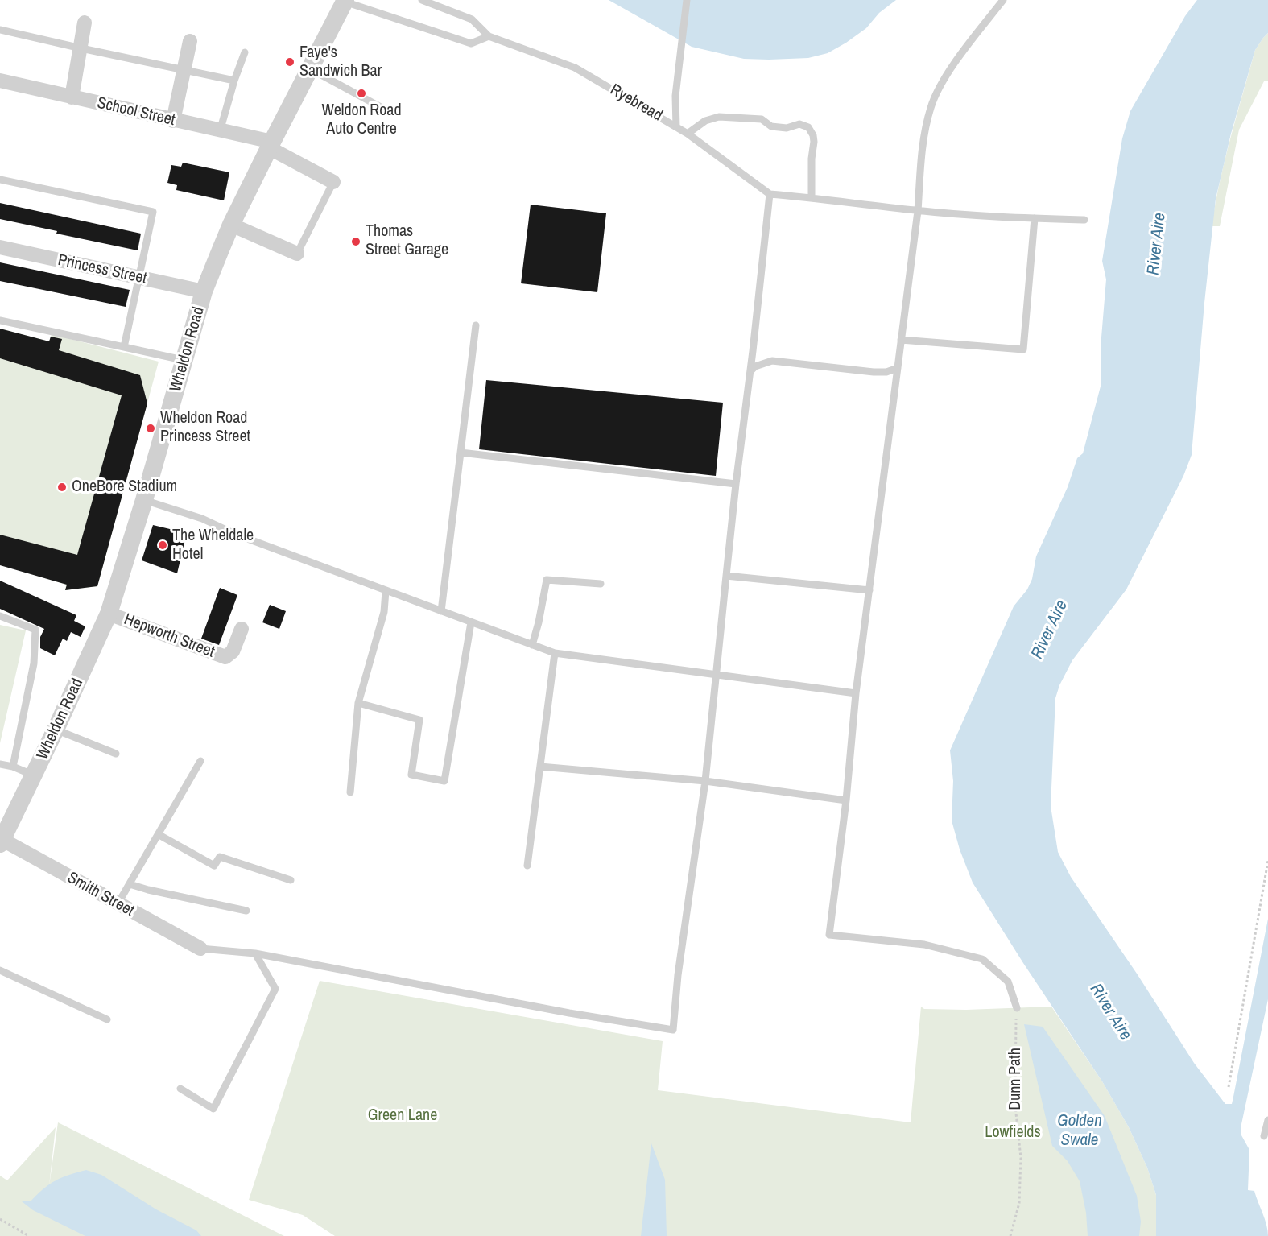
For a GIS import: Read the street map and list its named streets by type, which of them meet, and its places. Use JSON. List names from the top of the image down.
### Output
{
  "streets": {
    "street": [
      "School Street",
      "Princess Street",
      "Wheldon Road",
      "Hepworth Street",
      "Smith Street"
    ],
    "lane": ["Ryebread"],
    "path": ["Dunn Path"]
  },
  "crossings": [
    ["School Street", "Wheldon Road"],
    ["Princess Street", "Wheldon Road"],
    ["Wheldon Road", "Hepworth Street"],
    ["Wheldon Road", "Smith Street"]
  ],
  "water": ["River Aire", "Golden Swale"],
  "parks": ["Green Lane", "Lowfields"],
  "places": [
    "Faye's Sandwich Bar",
    "Weldon Road Auto Centre",
    "Thomas Street Garage",
    "Wheldon Road Princess Street",
    "OneBore Stadium",
    "The Wheldale Hotel"
  ]
}
